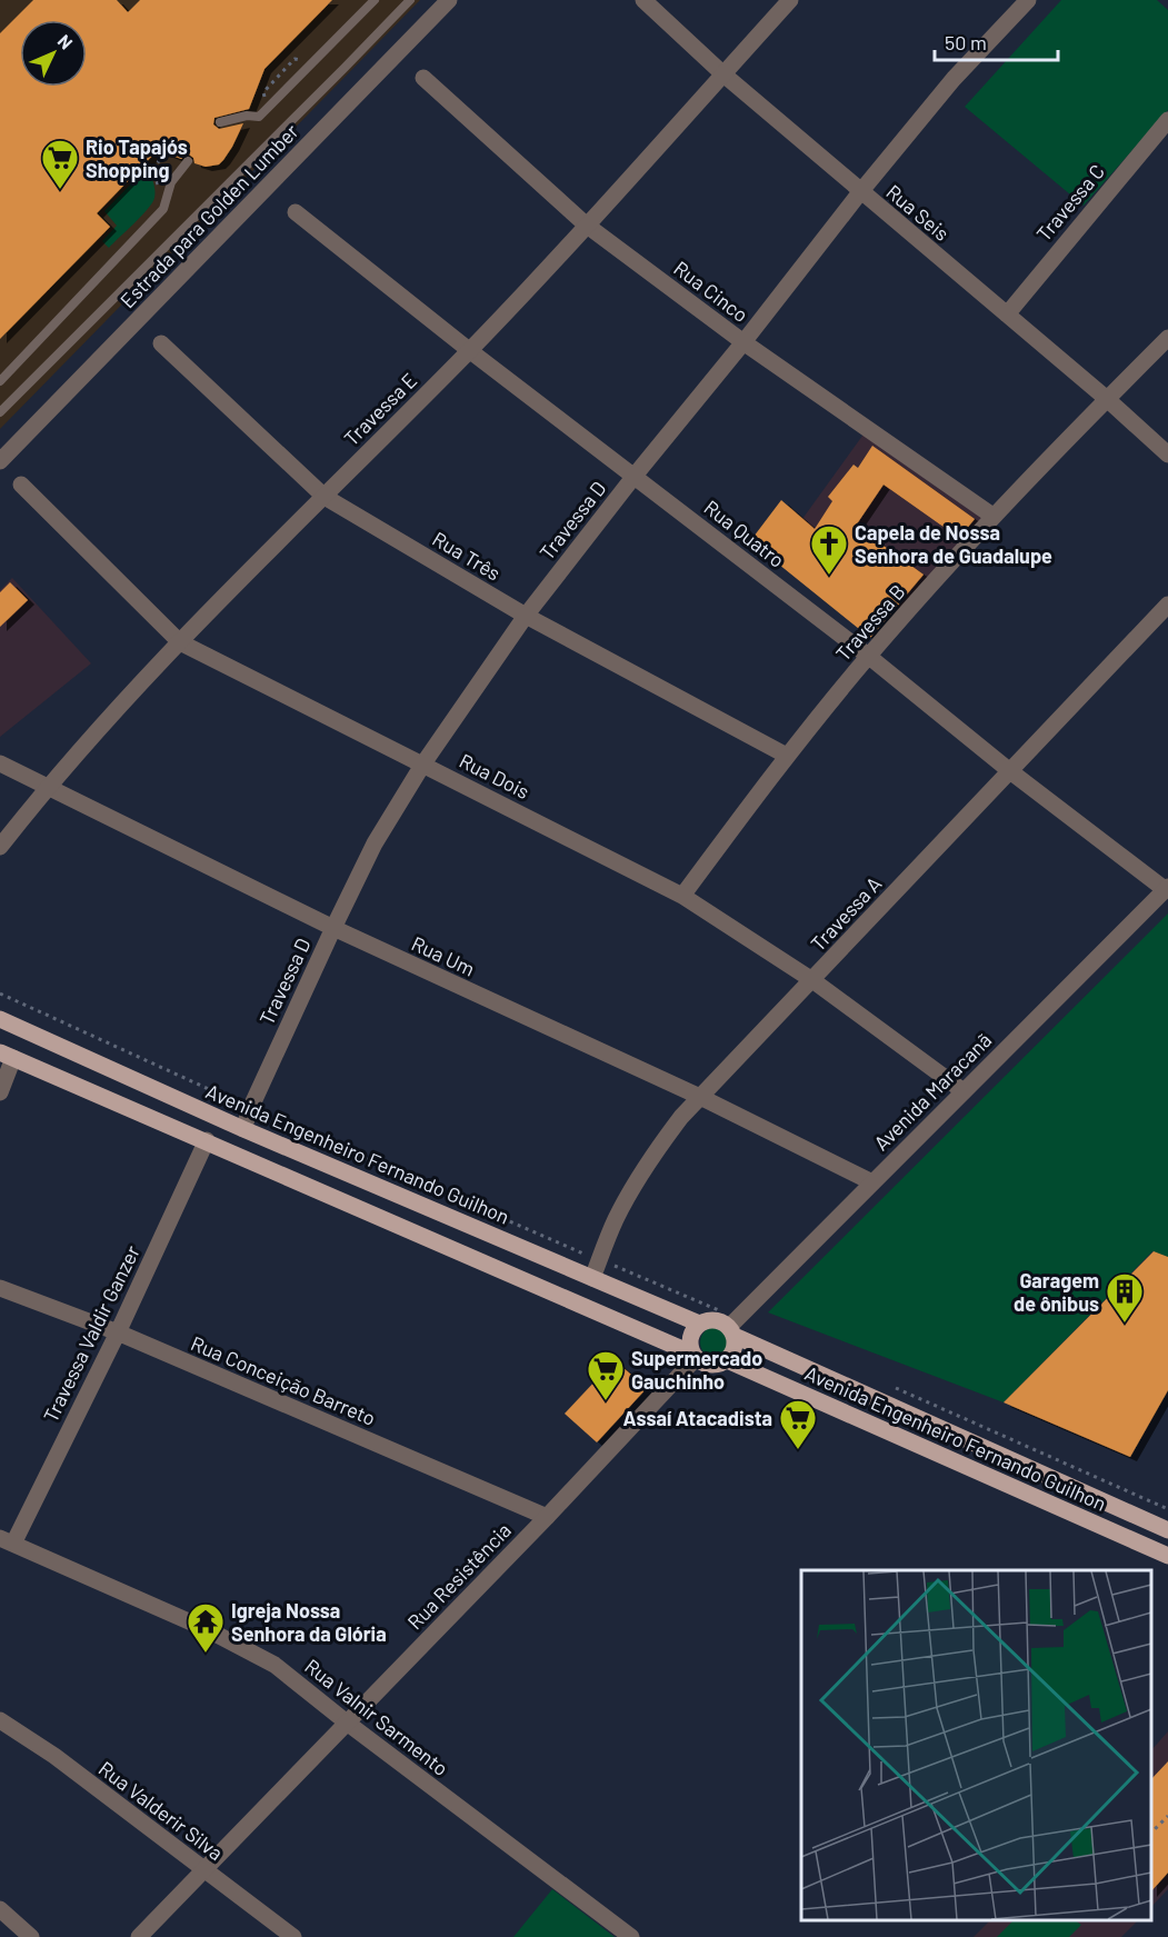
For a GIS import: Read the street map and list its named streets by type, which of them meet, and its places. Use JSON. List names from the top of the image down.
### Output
{
  "streets": {
    "main road": ["Avenida Engenheiro Fernando Guilhon"],
    "street": [
      "Travessa C",
      "Rua Seis",
      "Estrada para Golden Lumber",
      "Rua Cinco",
      "Travessa E",
      "Travessa D",
      "Rua Quatro",
      "Rua Três",
      "Travessa B",
      "Rua Dois",
      "Travessa A",
      "Rua Um",
      "Avenida Maracanã",
      "Travessa Valdir Ganzer",
      "Rua Conceição Barreto",
      "Rua Resistência",
      "Rua Valnir Sarmento",
      "Rua Valderir Silva"
    ]
  },
  "crossings": [
    ["Travessa C", "Rua Seis"],
    ["Rua Seis", "Travessa E"],
    ["Rua Seis", "Travessa D"],
    ["Rua Seis", "Travessa B"],
    ["Rua Cinco", "Travessa E"],
    ["Rua Cinco", "Travessa D"],
    ["Rua Cinco", "Travessa B"],
    ["Travessa E", "Rua Quatro"],
    ["Travessa E", "Rua Três"],
    ["Travessa E", "Rua Dois"],
    ["Travessa E", "Rua Um"],
    ["Travessa D", "Rua Quatro"],
    ["Travessa D", "Rua Três"],
    ["Travessa D", "Rua Dois"],
    ["Travessa D", "Rua Um"],
    ["Travessa D", "Avenida Engenheiro Fernando Guilhon"],
    ["Rua Quatro", "Travessa B"],
    ["Rua Quatro", "Travessa A"],
    ["Rua Quatro", "Avenida Maracanã"],
    ["Rua Três", "Travessa B"],
    ["Travessa B", "Rua Dois"],
    ["Rua Dois", "Travessa A"],
    ["Rua Dois", "Avenida Maracanã"],
    ["Travessa A", "Rua Um"],
    ["Travessa A", "Avenida Engenheiro Fernando Guilhon"],
    ["Rua Um", "Avenida Maracanã"],
    ["Avenida Maracanã", "Avenida Engenheiro Fernando Guilhon"],
    ["Avenida Maracanã", "Rua Resistência"],
    ["Avenida Engenheiro Fernando Guilhon", "Travessa Valdir Ganzer"],
    ["Avenida Engenheiro Fernando Guilhon", "Rua Resistência"],
    ["Travessa Valdir Ganzer", "Rua Conceição Barreto"],
    ["Travessa Valdir Ganzer", "Rua Valnir Sarmento"],
    ["Rua Conceição Barreto", "Rua Resistência"],
    ["Rua Resistência", "Rua Valnir Sarmento"],
    ["Rua Resistência", "Rua Valderir Silva"]
  ],
  "places": {
    "supermarket": ["Rio Tapajós Shopping", "Supermercado Gauchinho", "Assaí Atacadista"],
    "church": ["Capela de Nossa Senhora de Guadalupe"],
    "building": ["Garagem de ônibus"],
    "temple": ["Igreja Nossa Senhora da Glória"]
  },
  "scale_bar": "50 m",
  "north": "top right"
}
